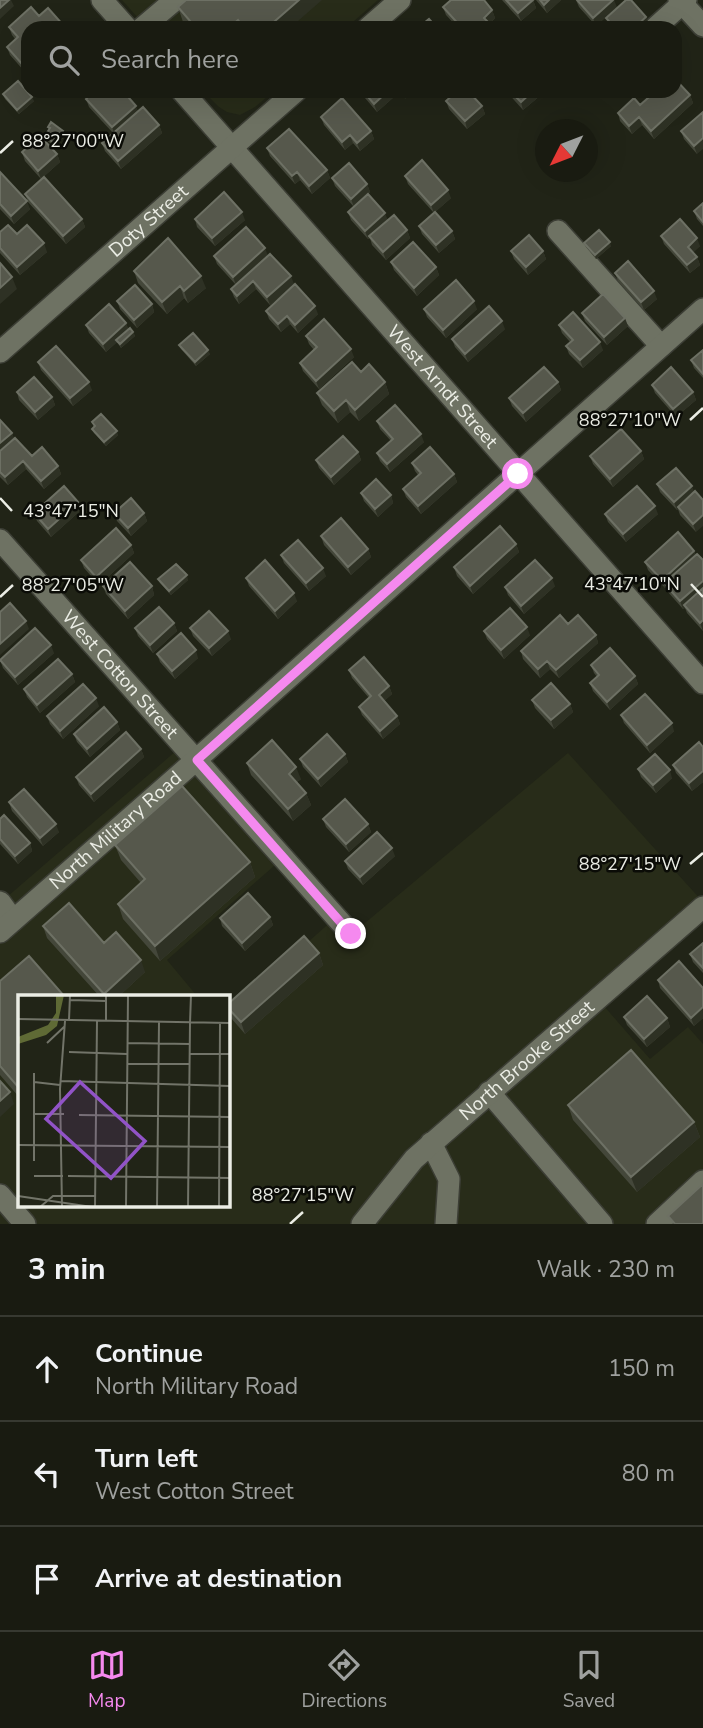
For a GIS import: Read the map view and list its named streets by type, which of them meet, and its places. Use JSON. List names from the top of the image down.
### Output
{
  "streets": {
    "street": [
      "Doty Street",
      "West Arndt Street",
      "West Cotton Street",
      "North Military Road",
      "North Brooke Street"
    ]
  },
  "crossings": [
    ["Doty Street", "West Arndt Street"],
    ["West Arndt Street", "North Military Road"],
    ["West Cotton Street", "North Military Road"]
  ],
  "north": "bottom left",
  "page": {
    "search": "Search here",
    "heading": ["3 min", "Walk · 230 m"],
    "list": [
      ["Continue", "North Military Road", "150 m"],
      ["Turn left", "West Cotton Street", "80 m"],
      "Arrive at destination"
    ],
    "nav": ["Map", "Directions", "Saved"]
  },
  "coordinates": [
    "88°27'00\"W",
    "88°27'10\"W",
    "43°47'15\"N",
    "43°47'10\"N",
    "88°27'05\"W",
    "88°27'15\"W"
  ]
}
